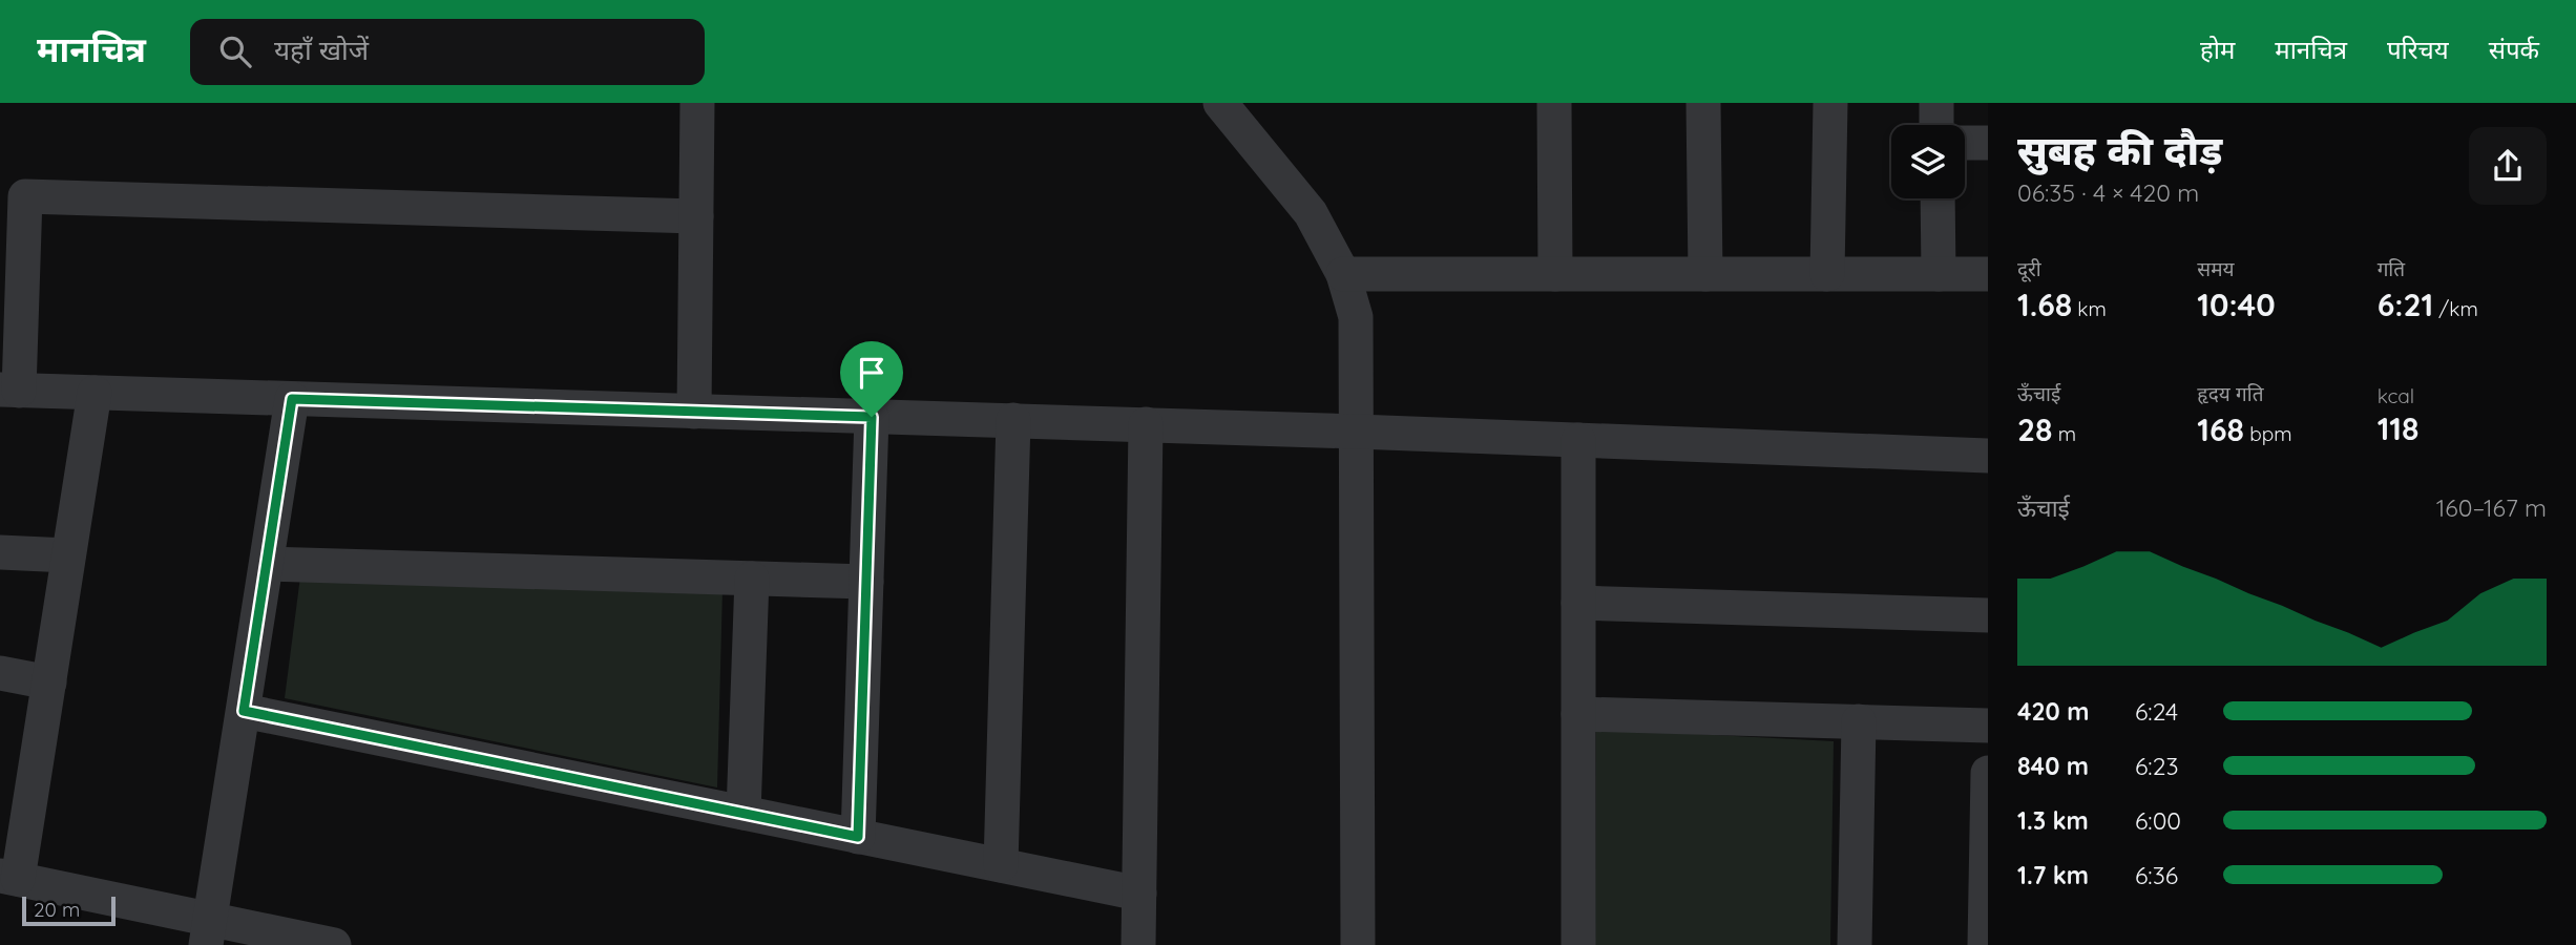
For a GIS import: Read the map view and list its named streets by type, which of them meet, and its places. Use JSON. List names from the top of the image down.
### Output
{
  "scale_bar": "20 m",
  "page": {
    "header": "मानचित्र",
    "search": "यहाँ खोजें",
    "nav": [
      "होम",
      "मानचित्र",
      "परिचय",
      "संपर्क"
    ],
    "heading": ["सुबह की दौड़", "06:35 · 4 × 420 m"],
    "stats": [
      ["दूरी", "1.68 km"],
      ["समय", "10:40"],
      ["गति", "6:21 /km"],
      ["ऊँचाई", "28 m"],
      ["हृदय गति", "168 bpm"],
      ["kcal", "118"]
    ],
    "chart": ["ऊँचाई", "160–167 m"],
    "list": [
      {
        "name": "420 m",
        "note": "6:24"
      },
      {
        "name": "840 m",
        "note": "6:23"
      },
      {
        "name": "1.3 km",
        "note": "6:00"
      },
      {
        "name": "1.7 km",
        "note": "6:36"
      }
    ],
    "scale": "20 m"
  }
}
